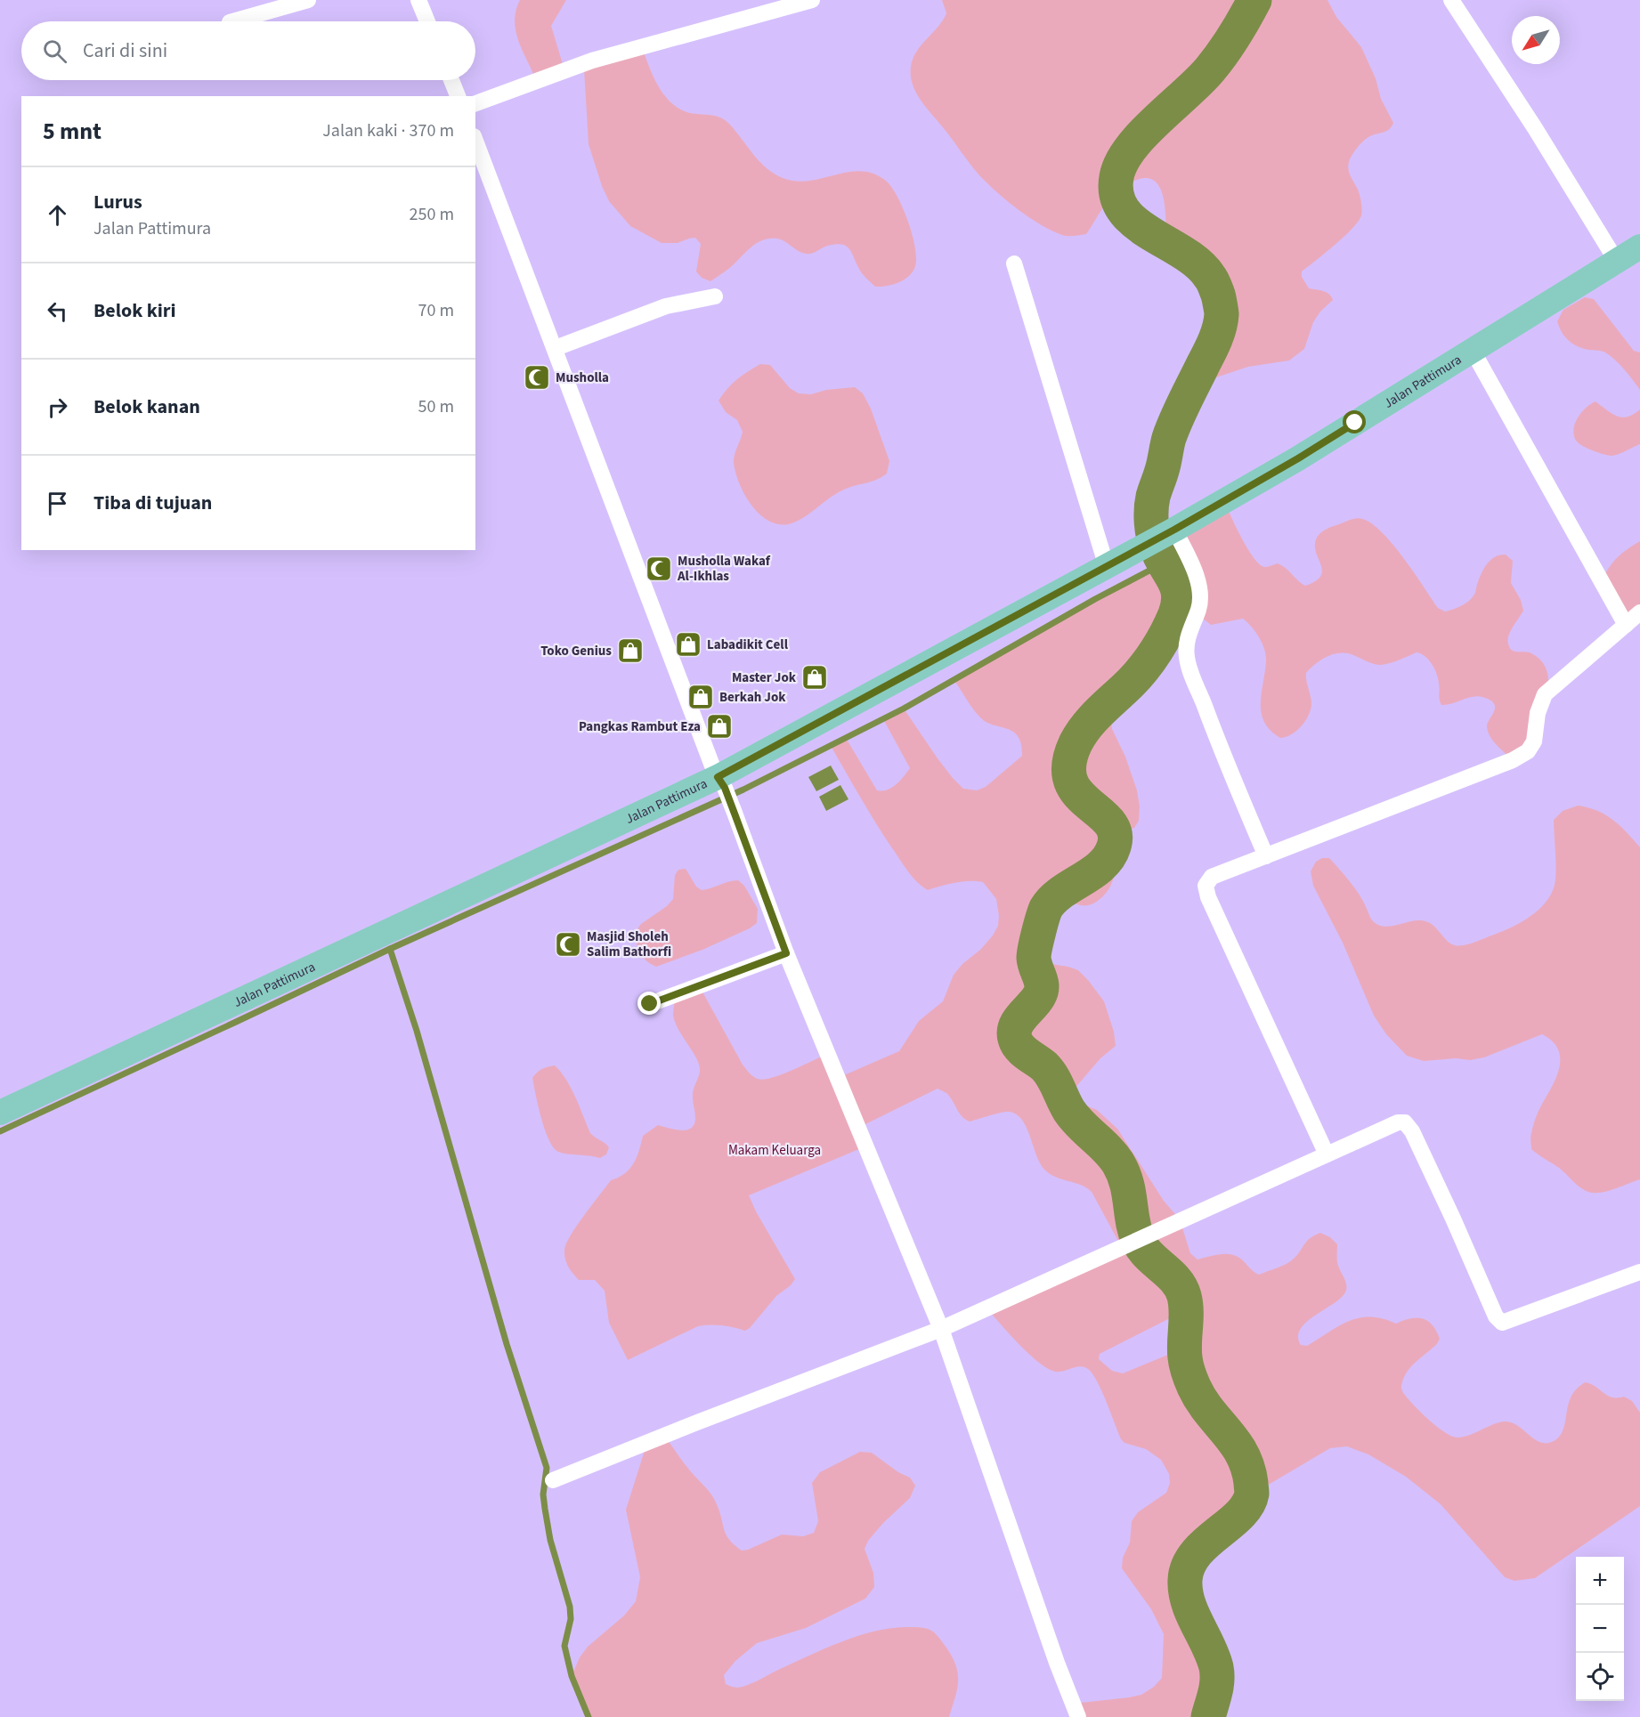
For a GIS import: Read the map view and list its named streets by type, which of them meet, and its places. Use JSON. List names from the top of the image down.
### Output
{
  "streets": {
    "main road": ["Jalan Pattimura"]
  },
  "parks": ["Makam Keluarga"],
  "places": {
    "mosque": ["Musholla", "Musholla Wakaf Al-Ikhlas", "Masjid Sholeh Salim Bathorfi"],
    "shop": [
      "Labadikit Cell",
      "Toko Genius",
      "Master Jok",
      "Berkah Jok",
      "Pangkas Rambut Eza"
    ]
  },
  "north": "bottom left",
  "page": {
    "search": "Cari di sini",
    "heading": ["5 mnt", "Jalan kaki · 370 m"],
    "list": [
      ["Lurus", "Jalan Pattimura", "250 m"],
      ["Belok kiri", "70 m"],
      ["Belok kanan", "50 m"],
      "Tiba di tujuan"
    ],
    "map_buttons": ["+", "−"]
  }
}
